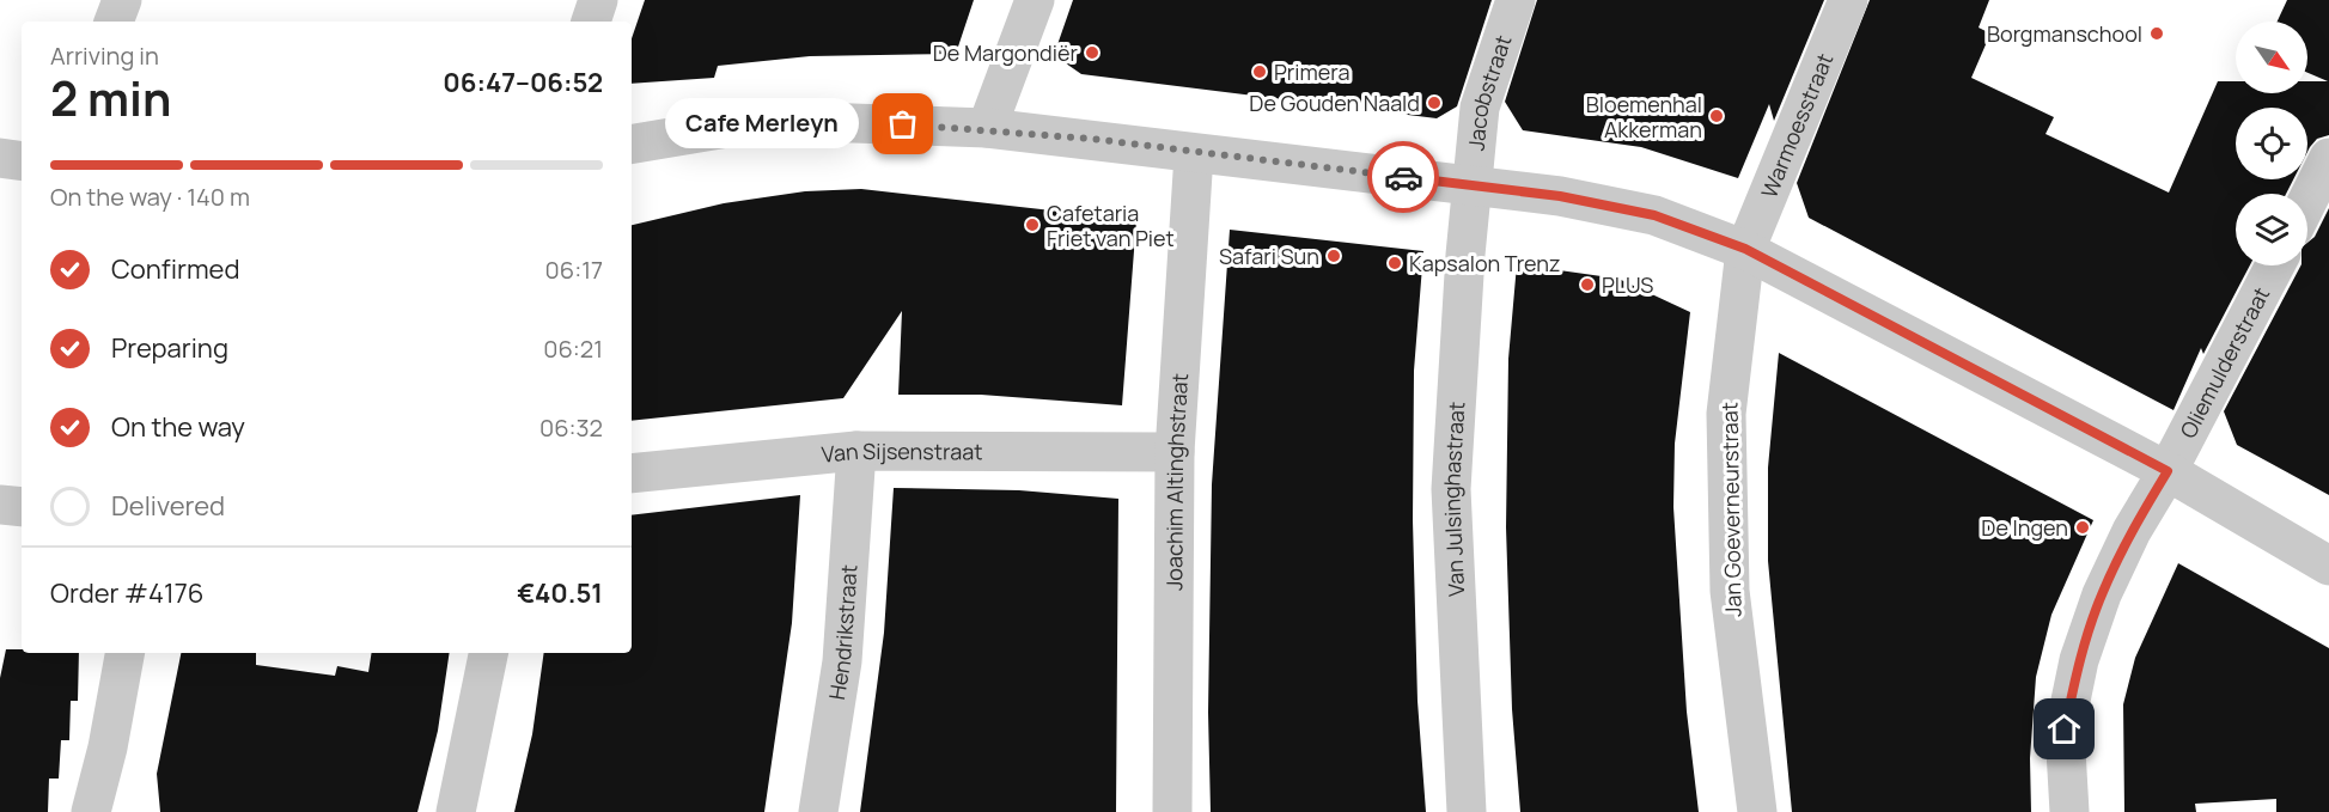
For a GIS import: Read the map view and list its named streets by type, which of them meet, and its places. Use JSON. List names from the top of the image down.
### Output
{
  "streets": {
    "street": [
      "Jacobstraat",
      "Warmoesstraat",
      "Oliemulderstraat",
      "Van Sijsenstraat",
      "Joachim Altinghstraat",
      "Van Julsinghastraat",
      "Jan Goeverneurstraat",
      "Hendrikstraat"
    ]
  },
  "crossings": [
    ["Jacobstraat", "Van Julsinghastraat"],
    ["Warmoesstraat", "Jan Goeverneurstraat"],
    ["Van Sijsenstraat", "Joachim Altinghstraat"],
    ["Van Sijsenstraat", "Hendrikstraat"]
  ],
  "places": [
    "Borgmanschool",
    "De Margondiër",
    "Primera",
    "De Gouden Naald",
    "Bloemenhal Akkerman",
    "Cafe Merleyn",
    "Cafetaria Friet van Piet",
    "Safari Sun",
    "Kapsalon Trenz",
    "PLUS",
    "De Ingen"
  ],
  "north": "bottom right",
  "page": {
    "heading": ["2 min", "Arriving in", "06:47–06:52"],
    "panel": ["Order #4176", "€40.51"],
    "bubble": "Cafe Merleyn",
    "bar": "On the way · 140 m",
    "list": [
      ["Confirmed", "06:17"],
      ["Preparing", "06:21"],
      ["On the way", "06:32"],
      "Delivered"
    ]
  }
}
